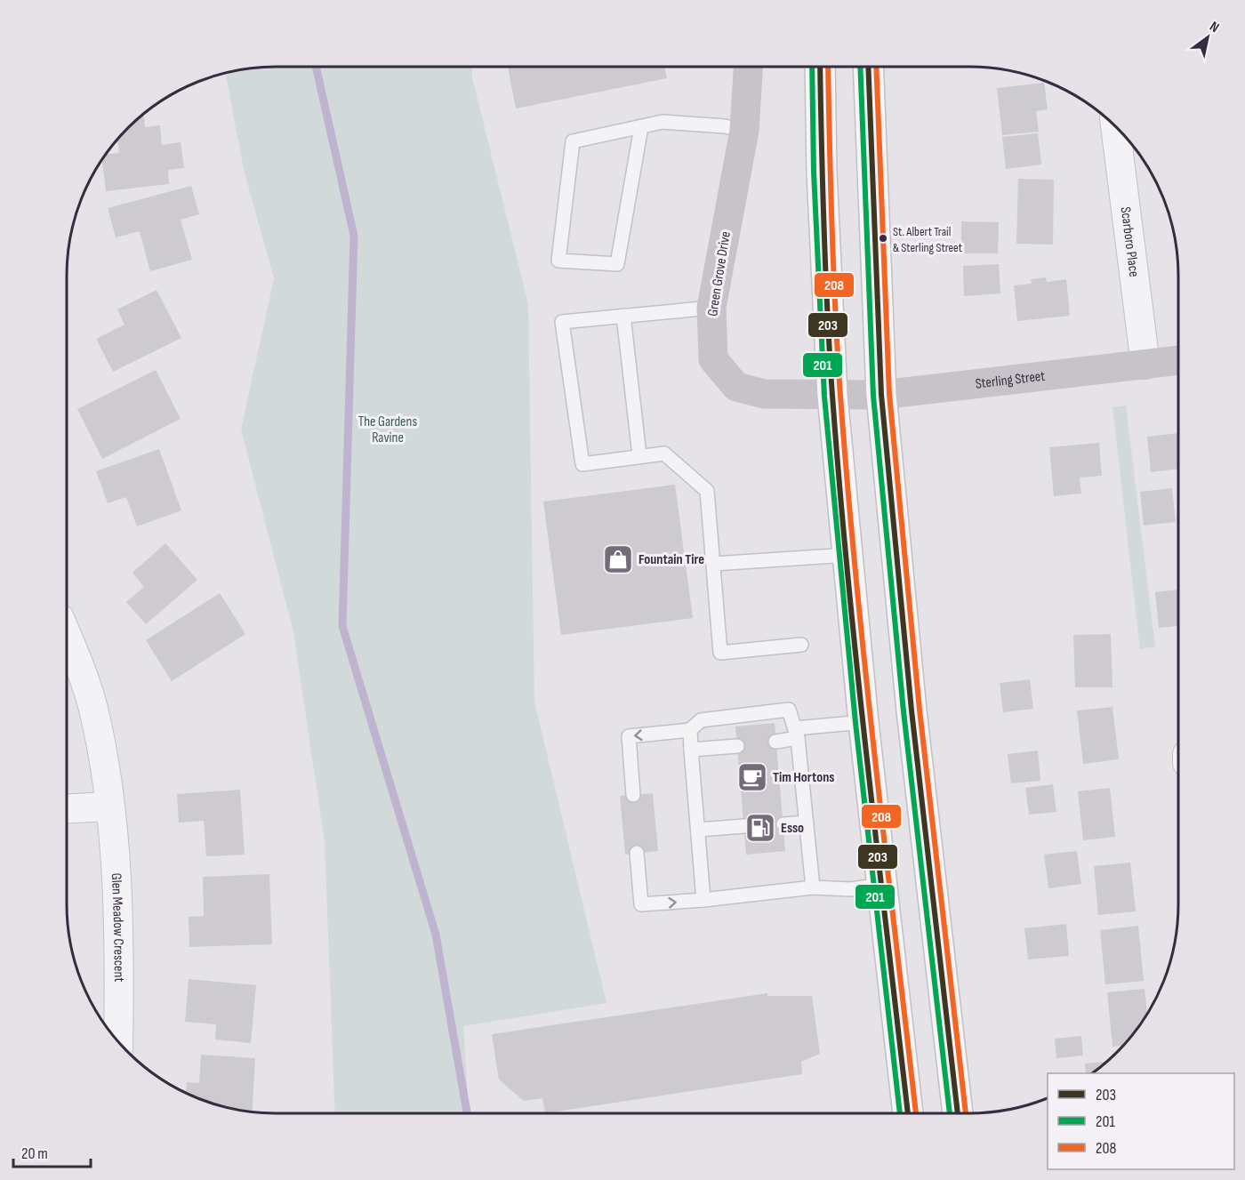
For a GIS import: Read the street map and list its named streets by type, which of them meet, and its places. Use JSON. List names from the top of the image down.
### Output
{
  "streets": {
    "street": [
      "Scarboro Place",
      "Green Grove Drive",
      "Sterling Street",
      "Glen Meadow Crescent"
    ]
  },
  "crossings": [
    ["Scarboro Place", "Sterling Street"],
    ["Green Grove Drive", "Sterling Street"]
  ],
  "parks": ["The Gardens Ravine"],
  "places": {
    "other": ["St. Albert Trail & Sterling Street"],
    "shop": ["Fountain Tire"],
    "cafe": ["Tim Hortons"],
    "fuel station": ["Esso"]
  },
  "lines": ["transit line 203", "transit line 201", "transit line 208"],
  "legend": ["203", "201", "208"],
  "scale_bar": "20 m",
  "north": "top right"
}
